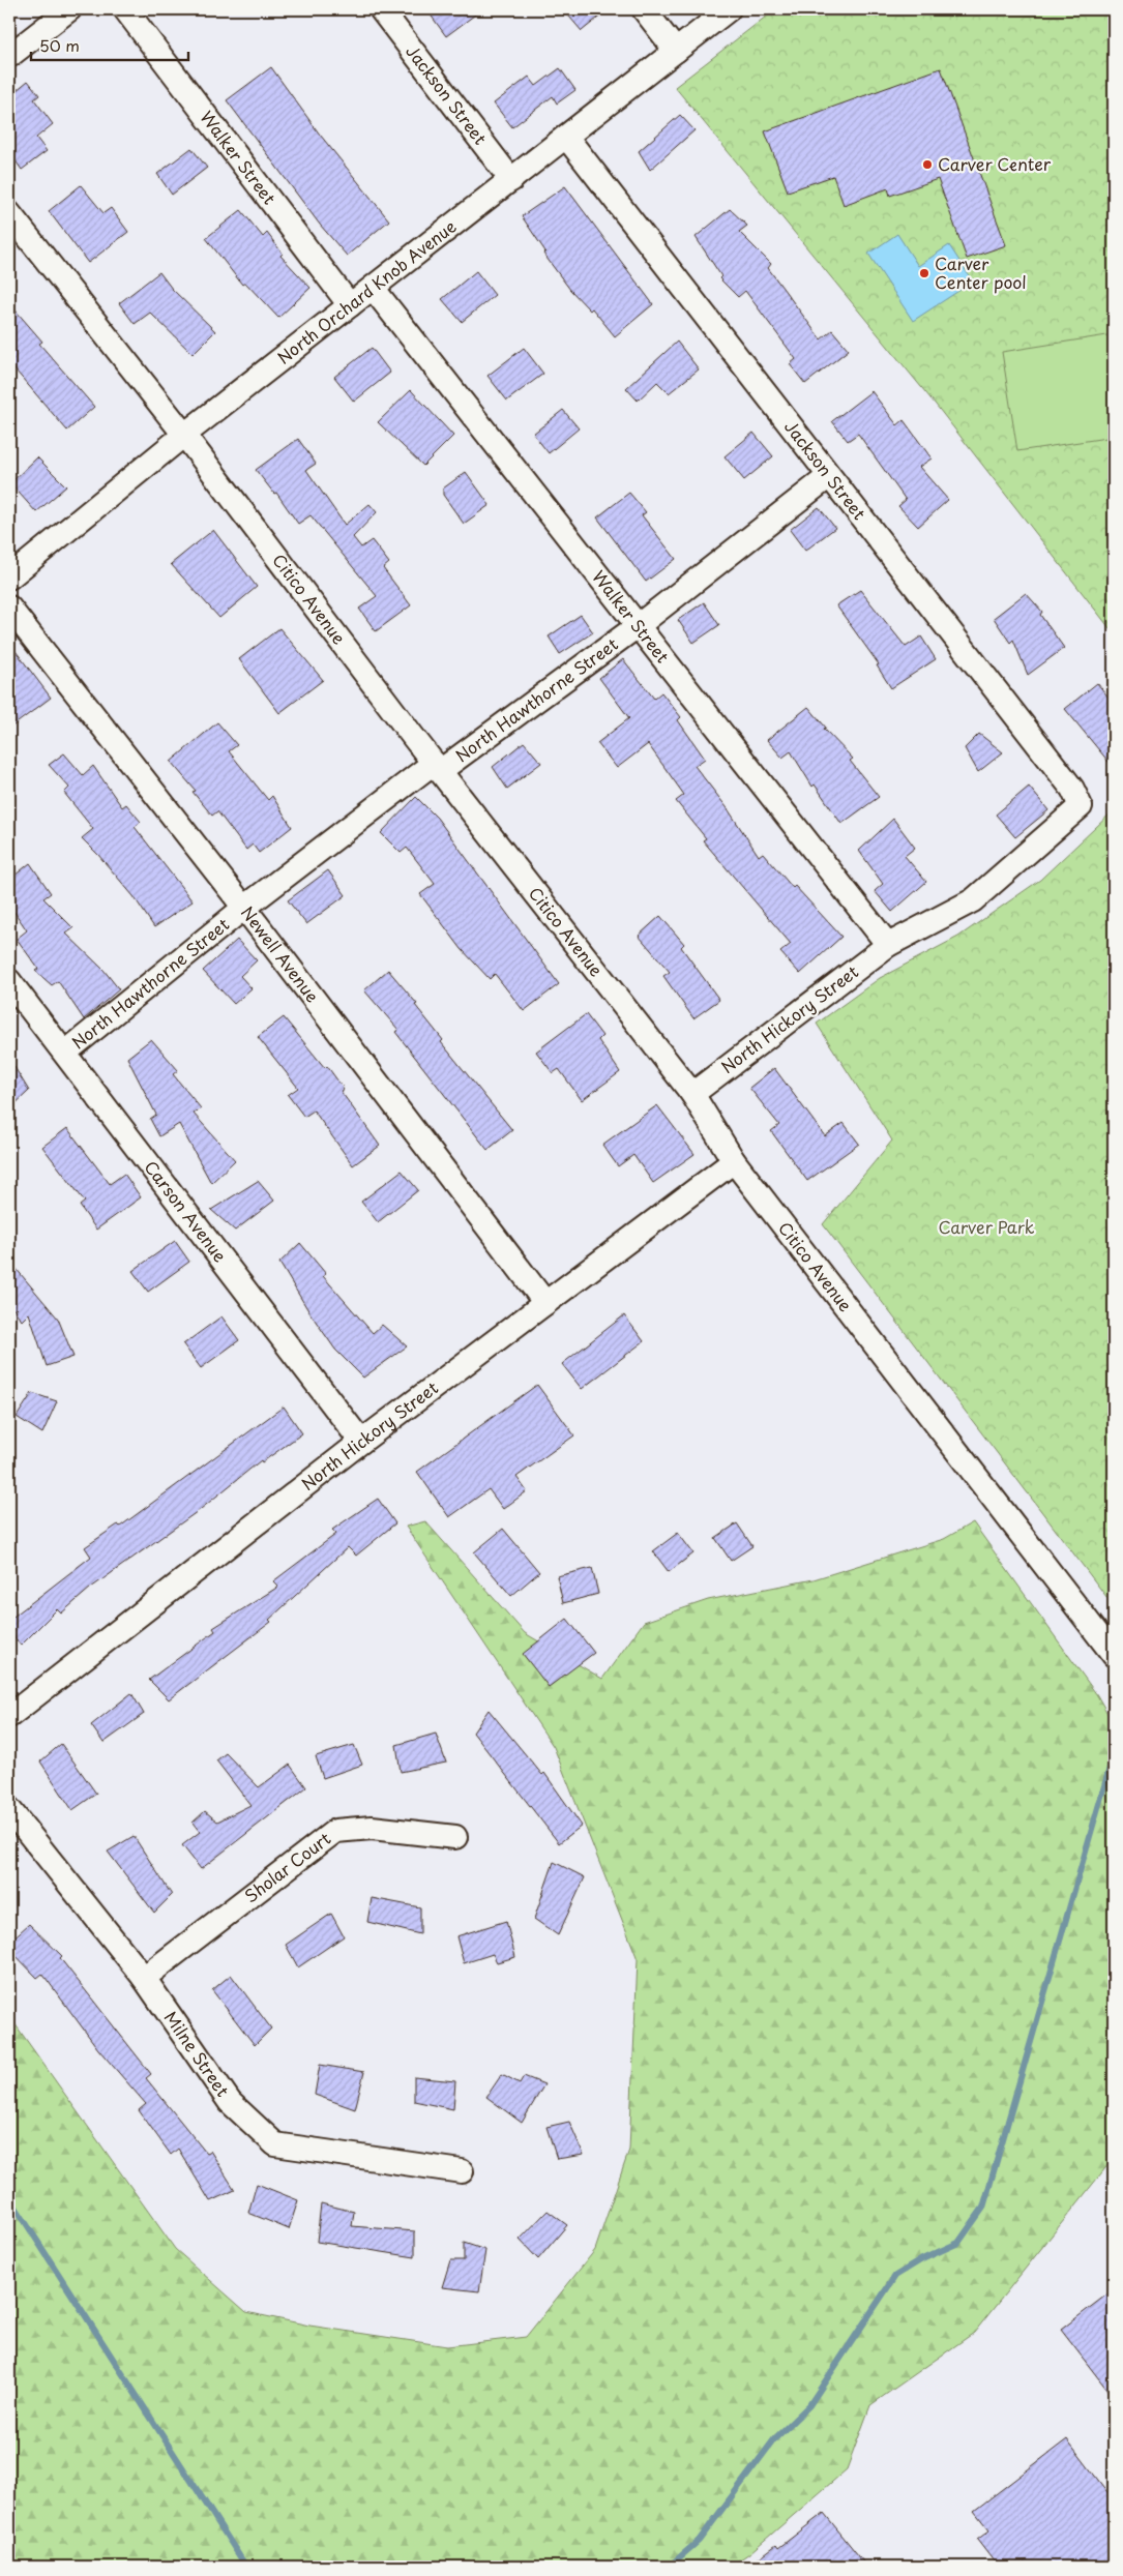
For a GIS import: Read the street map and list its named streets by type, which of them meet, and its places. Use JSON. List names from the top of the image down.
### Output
{
  "streets": {
    "street": [
      "Jackson Street",
      "Walker Street",
      "North Orchard Knob Avenue",
      "Citico Avenue",
      "North Hawthorne Street",
      "Newell Avenue",
      "North Hickory Street",
      "Carson Avenue",
      "Sholar Court",
      "Milne Street"
    ]
  },
  "crossings": [
    ["Jackson Street", "North Orchard Knob Avenue"],
    ["Jackson Street", "North Hawthorne Street"],
    ["Jackson Street", "North Hickory Street"],
    ["Walker Street", "North Orchard Knob Avenue"],
    ["Walker Street", "North Hawthorne Street"],
    ["Walker Street", "North Hickory Street"],
    ["North Orchard Knob Avenue", "Citico Avenue"],
    ["Citico Avenue", "North Hawthorne Street"],
    ["Citico Avenue", "North Hickory Street"],
    ["North Hawthorne Street", "Newell Avenue"],
    ["North Hawthorne Street", "Carson Avenue"],
    ["Newell Avenue", "North Hickory Street"],
    ["North Hickory Street", "Carson Avenue"],
    ["Sholar Court", "Milne Street"]
  ],
  "parks": ["Carver Park"],
  "places": ["Carver Center", "Carver Center pool"],
  "scale_bar": "50 m"
}
